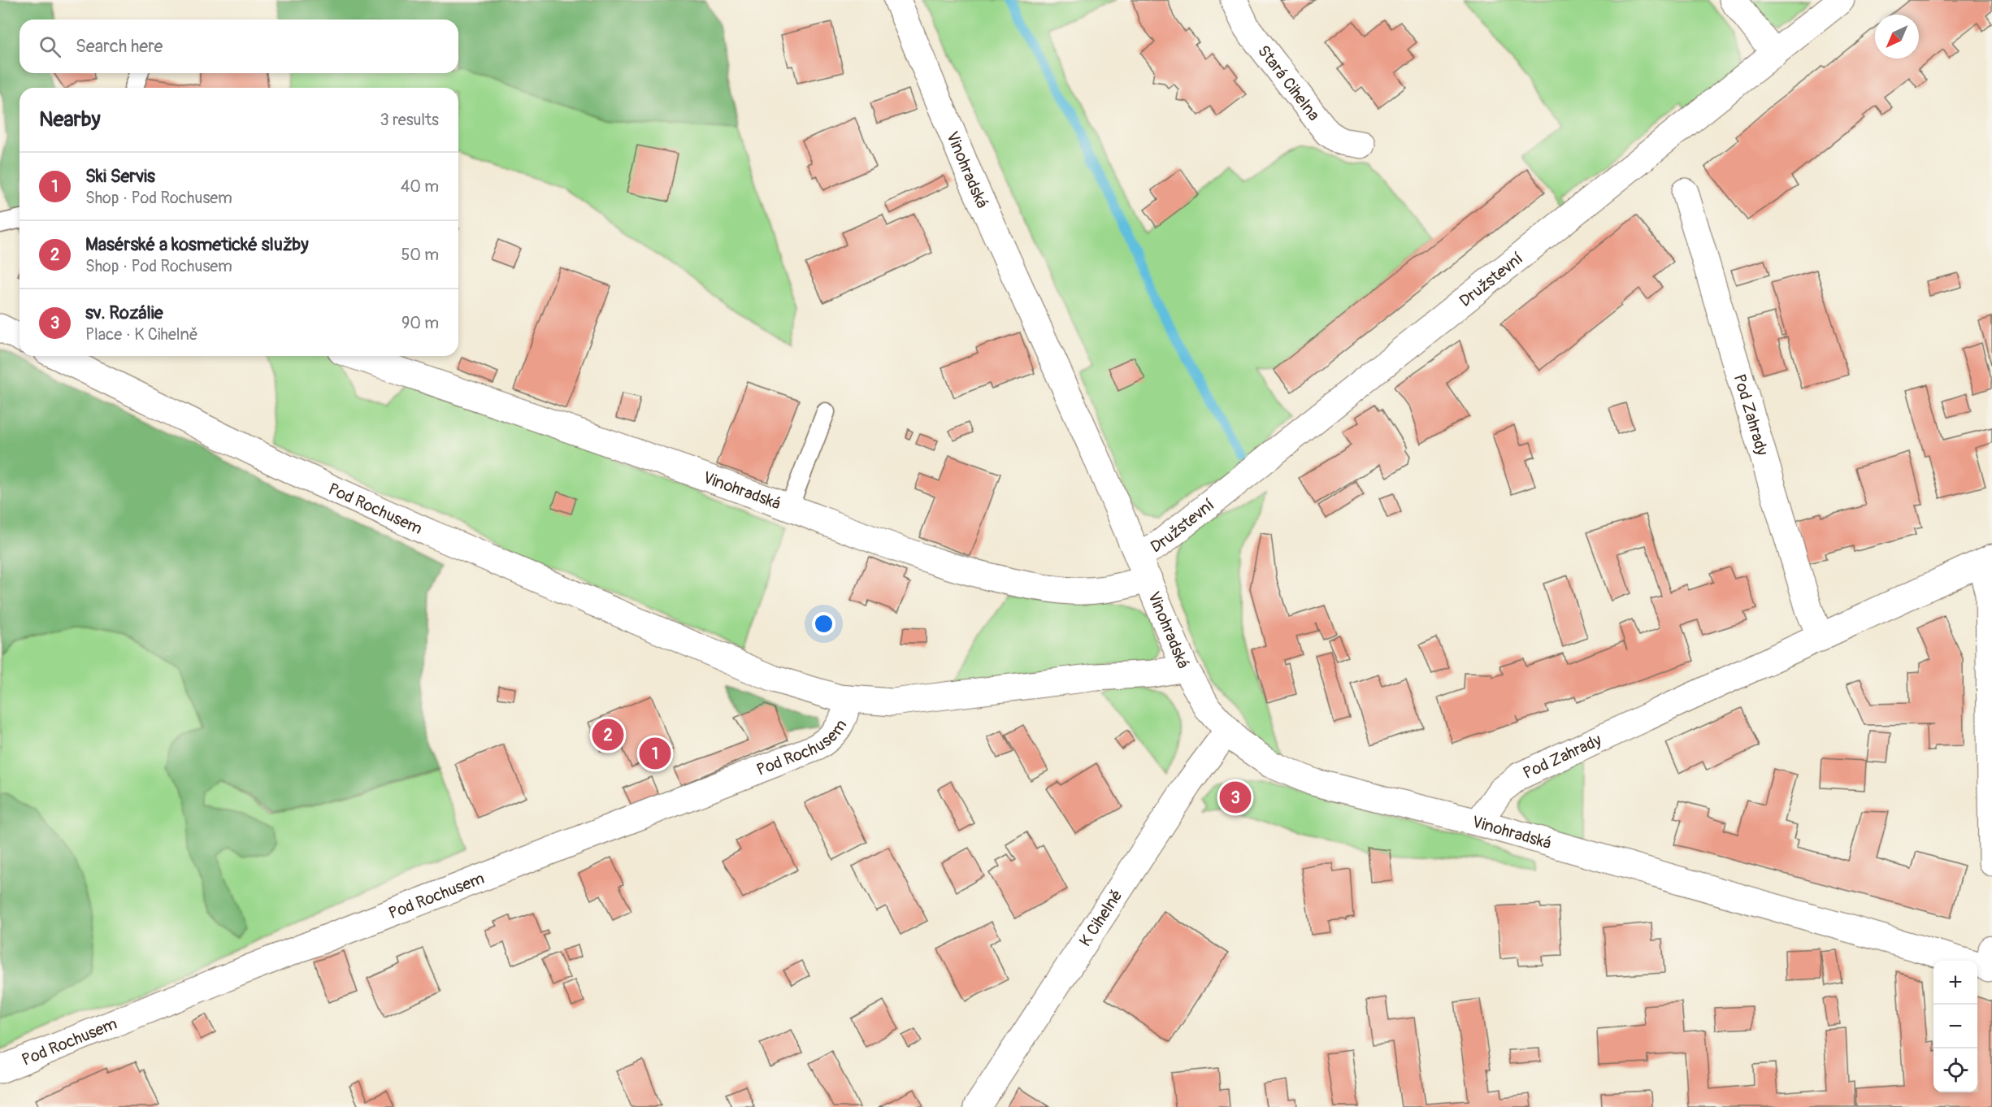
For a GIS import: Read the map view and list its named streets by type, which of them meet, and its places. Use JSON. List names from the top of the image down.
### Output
{
  "streets": {
    "street": [
      "Stará Cihelna",
      "Vinohradská",
      "Družstevní",
      "Pod Zahrady",
      "Pod Rochusem",
      "K Cihelně"
    ]
  },
  "crossings": [
    ["Vinohradská", "Družstevní"],
    ["Vinohradská", "Pod Zahrady"],
    ["Vinohradská", "Pod Rochusem"],
    ["Vinohradská", "K Cihelně"]
  ],
  "north": "bottom left",
  "page": {
    "search": "Search here",
    "heading": ["Nearby", "3 results"],
    "list": [
      {
        "mark": "1",
        "name": "Ski Servis",
        "note": "Shop · Pod Rochusem",
        "value": "40 m"
      },
      {
        "mark": "2",
        "name": "Masérské a kosmetické služby",
        "note": "Shop · Pod Rochusem",
        "value": "50 m"
      },
      {
        "mark": "3",
        "name": "sv. Rozálie",
        "note": "Place · K Cihelně",
        "value": "90 m"
      }
    ],
    "pins": ["2", "1", "3"],
    "map_buttons": ["+", "−"]
  }
}
